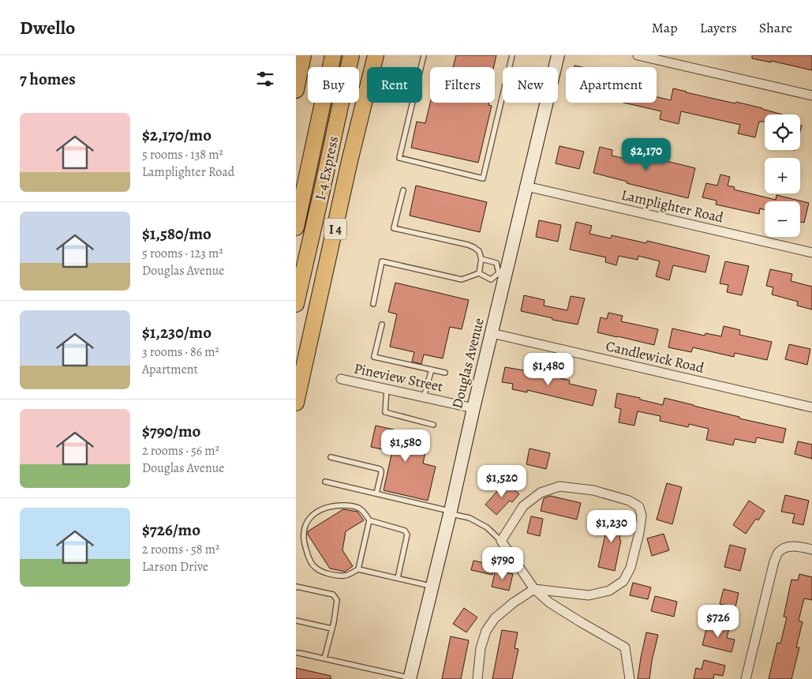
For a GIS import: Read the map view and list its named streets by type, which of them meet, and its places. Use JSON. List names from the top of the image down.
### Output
{
  "streets": {
    "highway": ["I-4 Express", "I 4"],
    "main road": ["Douglas Avenue"],
    "street": ["Lamplighter Road", "Candlewick Road", "Pineview Street"]
  },
  "crossings": [
    ["Lamplighter Road", "Douglas Avenue"],
    ["Candlewick Road", "Douglas Avenue"],
    ["Douglas Avenue", "Pineview Street"]
  ],
  "page": {
    "header": "Dwello",
    "nav": ["Map", "Layers", "Share"],
    "heading": "7 homes",
    "chip": [
      "Buy",
      "Rent",
      "Filters",
      "New",
      "Apartment"
    ],
    "list": [
      {
        "name": "$2,170/mo",
        "note": "5 rooms · 138 m² · Lamplighter Road"
      },
      {
        "name": "$1,580/mo",
        "note": "5 rooms · 123 m² · Douglas Avenue"
      },
      {
        "name": "$1,230/mo",
        "note": "3 rooms · 86 m² · Apartment"
      },
      {
        "name": "$790/mo",
        "note": "2 rooms · 56 m² · Douglas Avenue"
      },
      {
        "name": "$726/mo",
        "note": "2 rooms · 58 m² · Larson Drive"
      }
    ],
    "map_buttons": ["+", "−"],
    "price": [
      "$2,170",
      "$1,480",
      "$1,580",
      "$1,520",
      "$1,230",
      "$790",
      "$726"
    ]
  }
}
